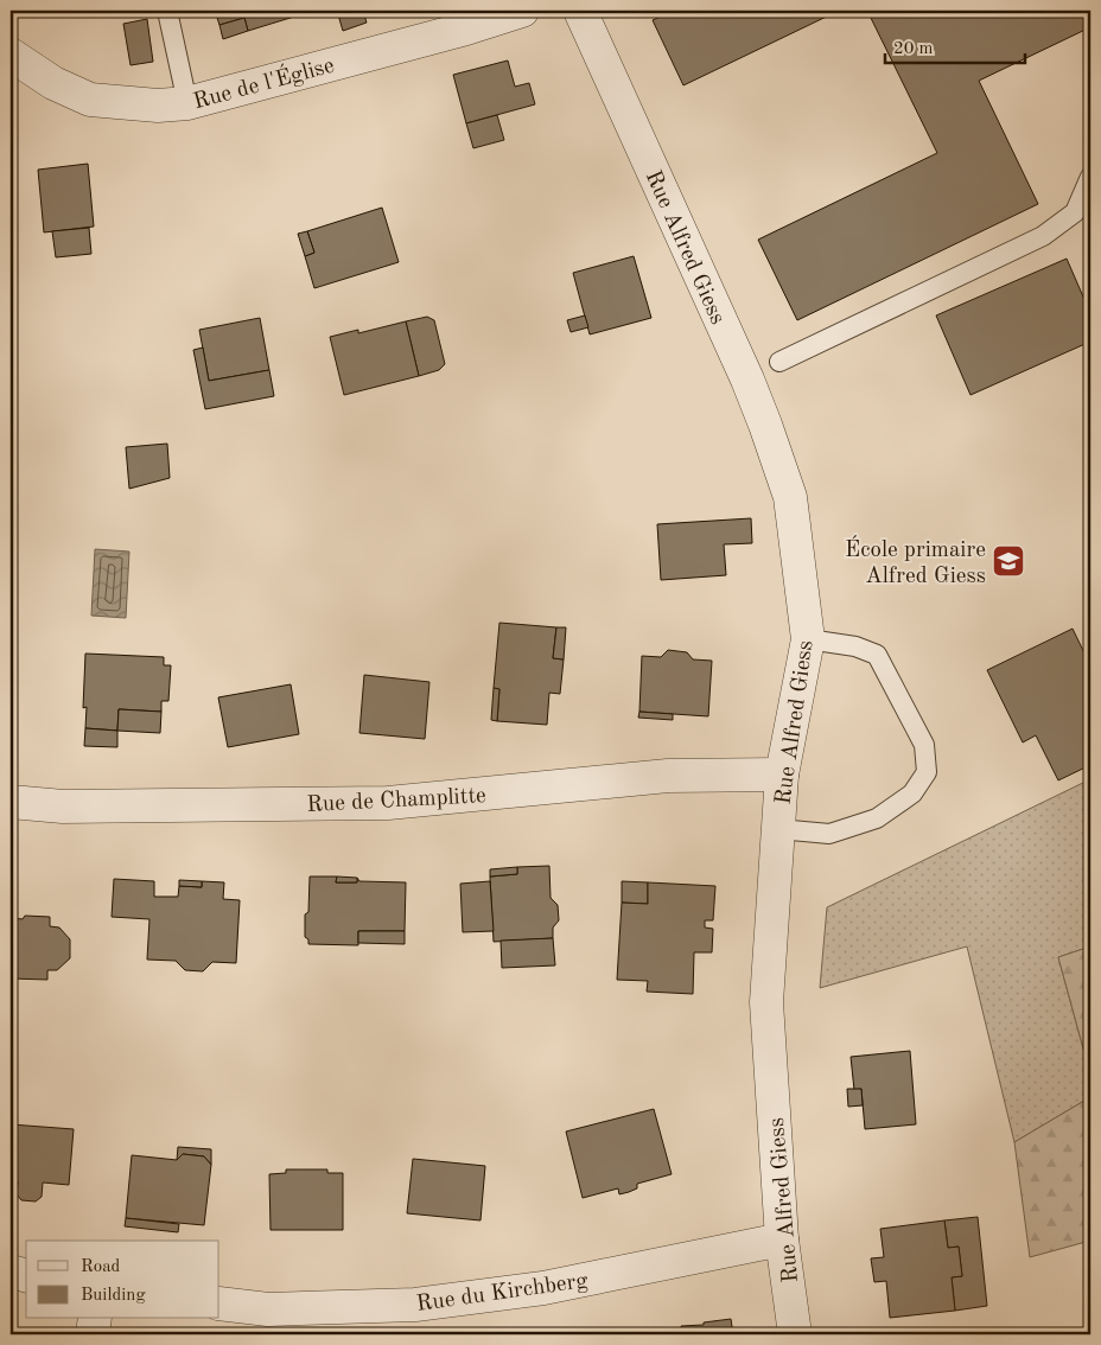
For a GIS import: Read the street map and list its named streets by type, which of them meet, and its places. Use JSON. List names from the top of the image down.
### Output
{
  "streets": {
    "street": [
      "Rue de l'Église",
      "Rue Alfred Giess",
      "Rue de Champlitte",
      "Rue du Kirchberg"
    ]
  },
  "crossings": [
    ["Rue Alfred Giess", "Rue de Champlitte"],
    ["Rue Alfred Giess", "Rue du Kirchberg"]
  ],
  "places": {
    "school or university": ["École primaire Alfred Giess"]
  },
  "legend": ["Road", "Building"],
  "scale_bar": "20 m"
}
